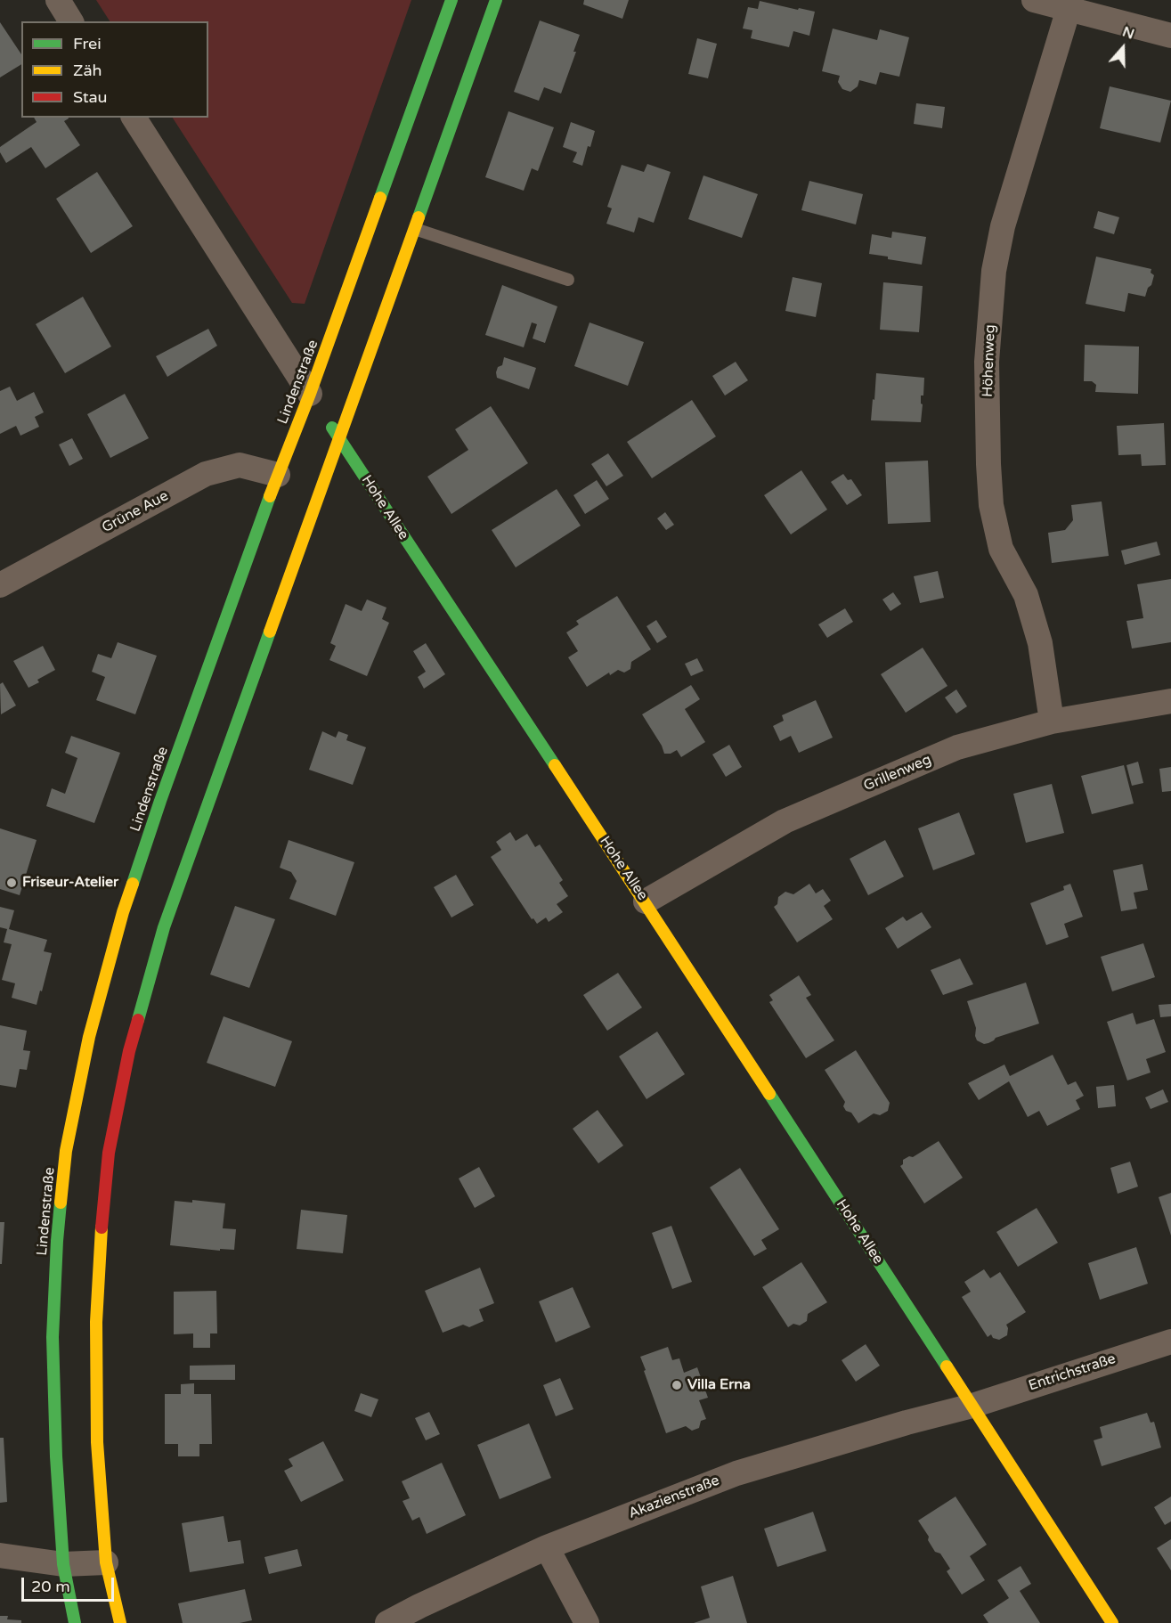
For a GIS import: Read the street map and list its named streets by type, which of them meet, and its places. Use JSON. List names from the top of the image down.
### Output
{
  "streets": {
    "street": [
      "Höhenweg",
      "Lindenstraße",
      "Hohe Allee",
      "Grüne Aue",
      "Grillenweg",
      "Entrichstraße",
      "Akazienstraße"
    ]
  },
  "crossings": [
    ["Höhenweg", "Grillenweg"],
    ["Lindenstraße", "Grüne Aue"],
    ["Hohe Allee", "Grillenweg"],
    ["Hohe Allee", "Entrichstraße"],
    ["Hohe Allee", "Akazienstraße"],
    ["Entrichstraße", "Akazienstraße"]
  ],
  "places": ["Friseur-Atelier", "Villa Erna"],
  "legend": ["Frei", "Zäh", "Stau"],
  "scale_bar": "20 m",
  "north": "top"
}
